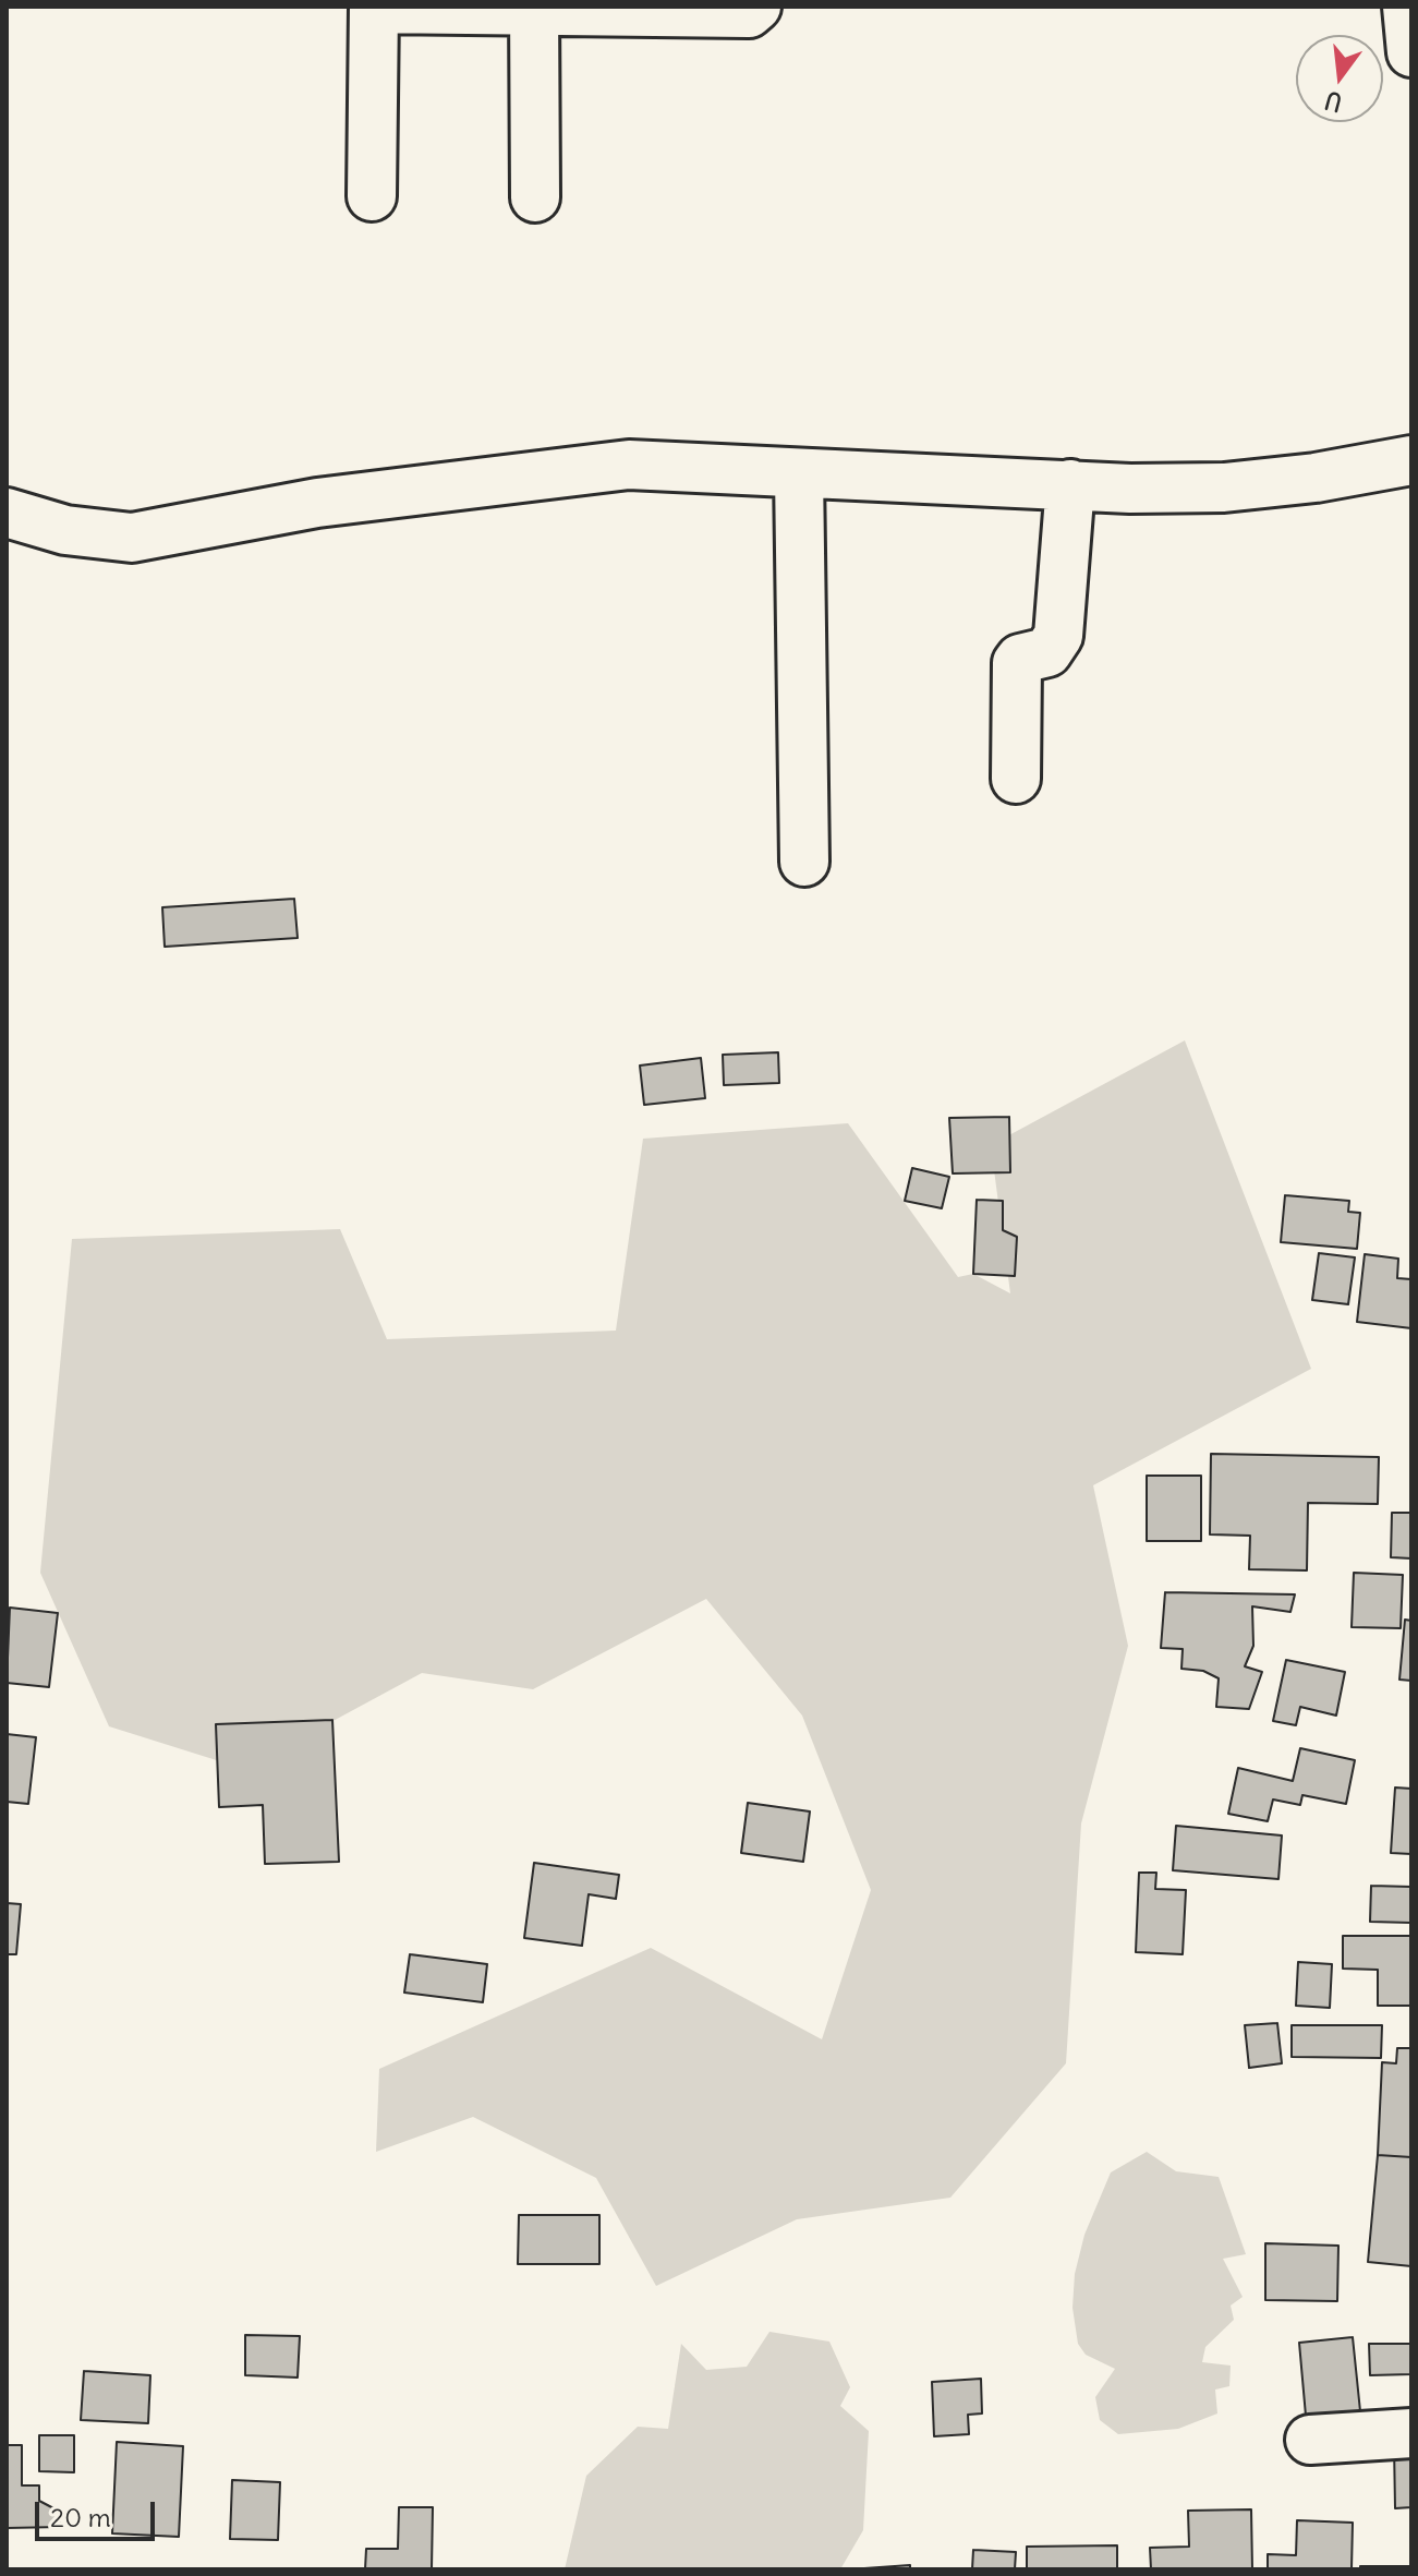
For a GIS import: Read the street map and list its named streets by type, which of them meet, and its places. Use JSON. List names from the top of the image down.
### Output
{
  "scale_bar": "20 m",
  "north": "bottom"
}
